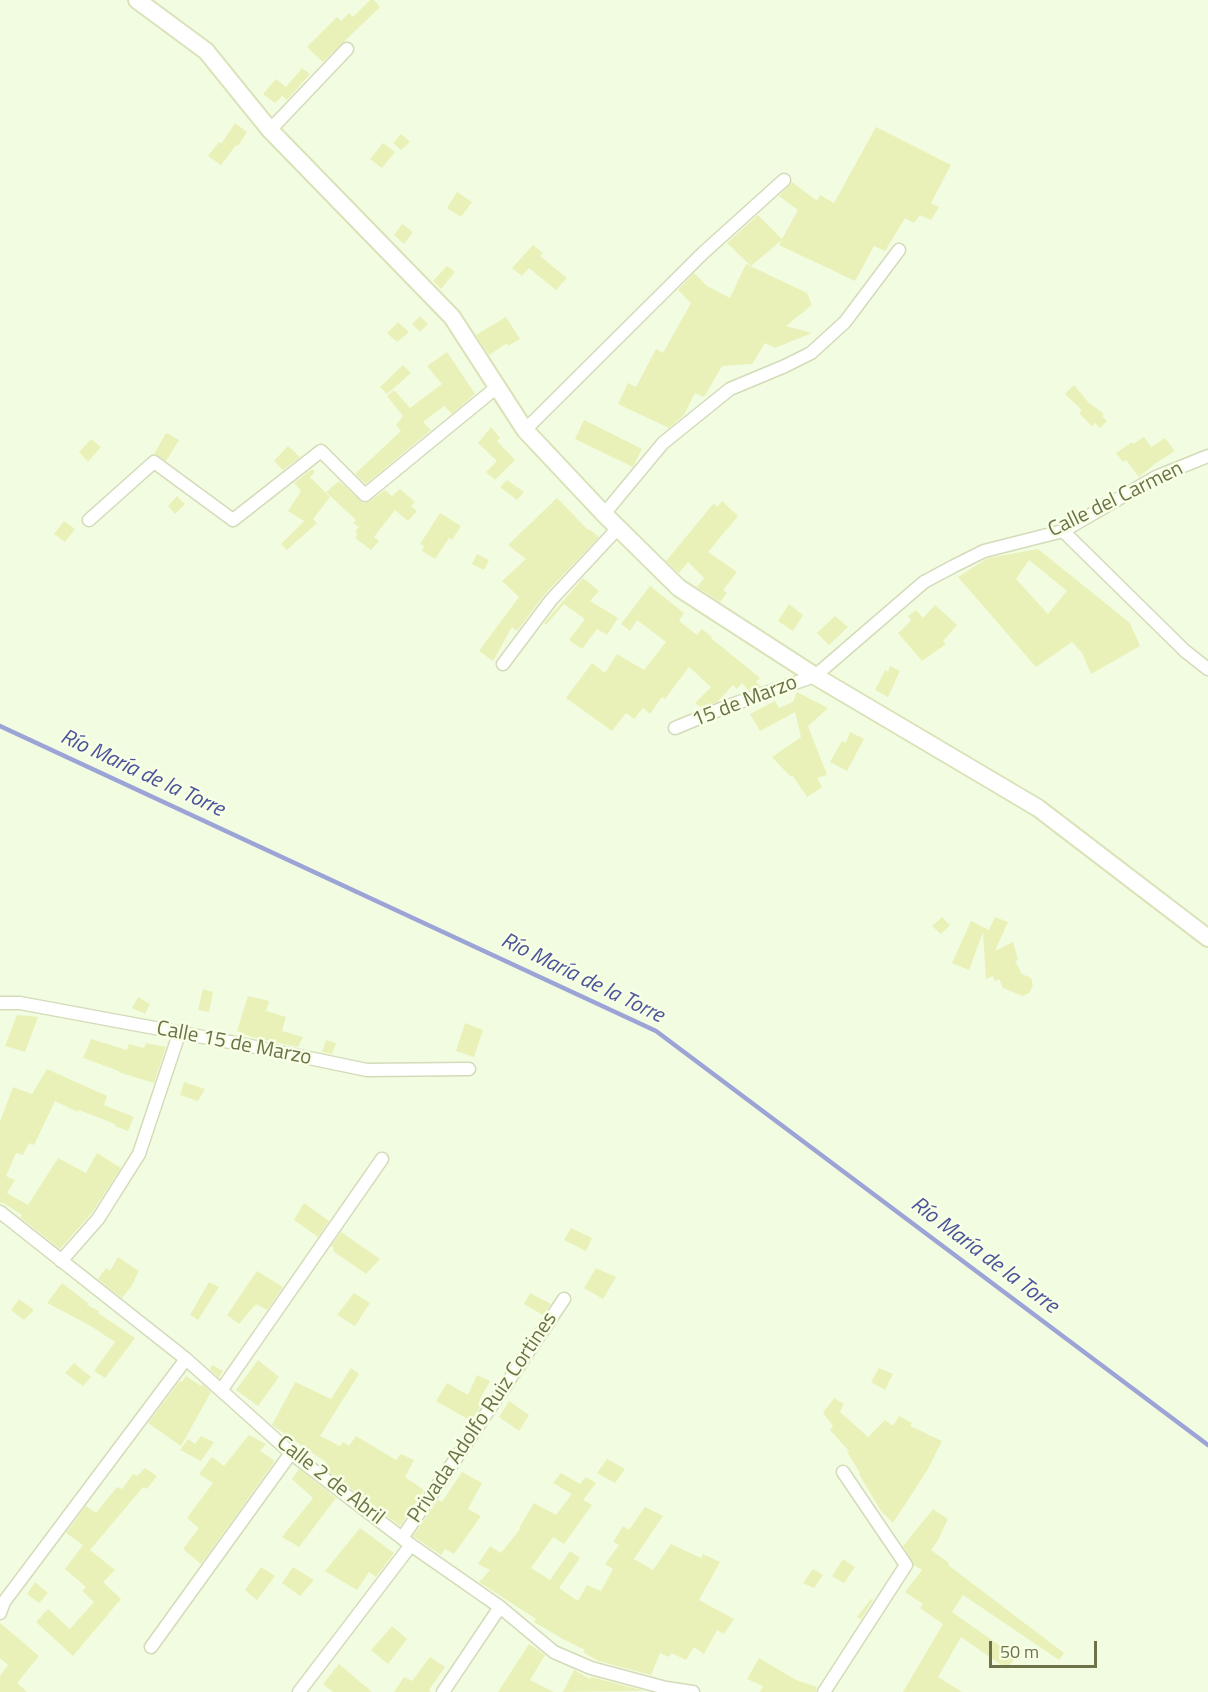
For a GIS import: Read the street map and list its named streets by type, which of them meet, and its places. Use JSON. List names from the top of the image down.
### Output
{
  "streets": {
    "street": [
      "Calle del Carmen",
      "15 de Marzo",
      "Calle 15 de Marzo",
      "Privada Adolfo Ruiz Cortines",
      "Calle 2 de Abril"
    ]
  },
  "crossings": [
    ["Calle del Carmen", "15 de Marzo"],
    ["Privada Adolfo Ruiz Cortines", "Calle 2 de Abril"]
  ],
  "water": ["Río María de la Torre"],
  "scale_bar": "50 m"
}
